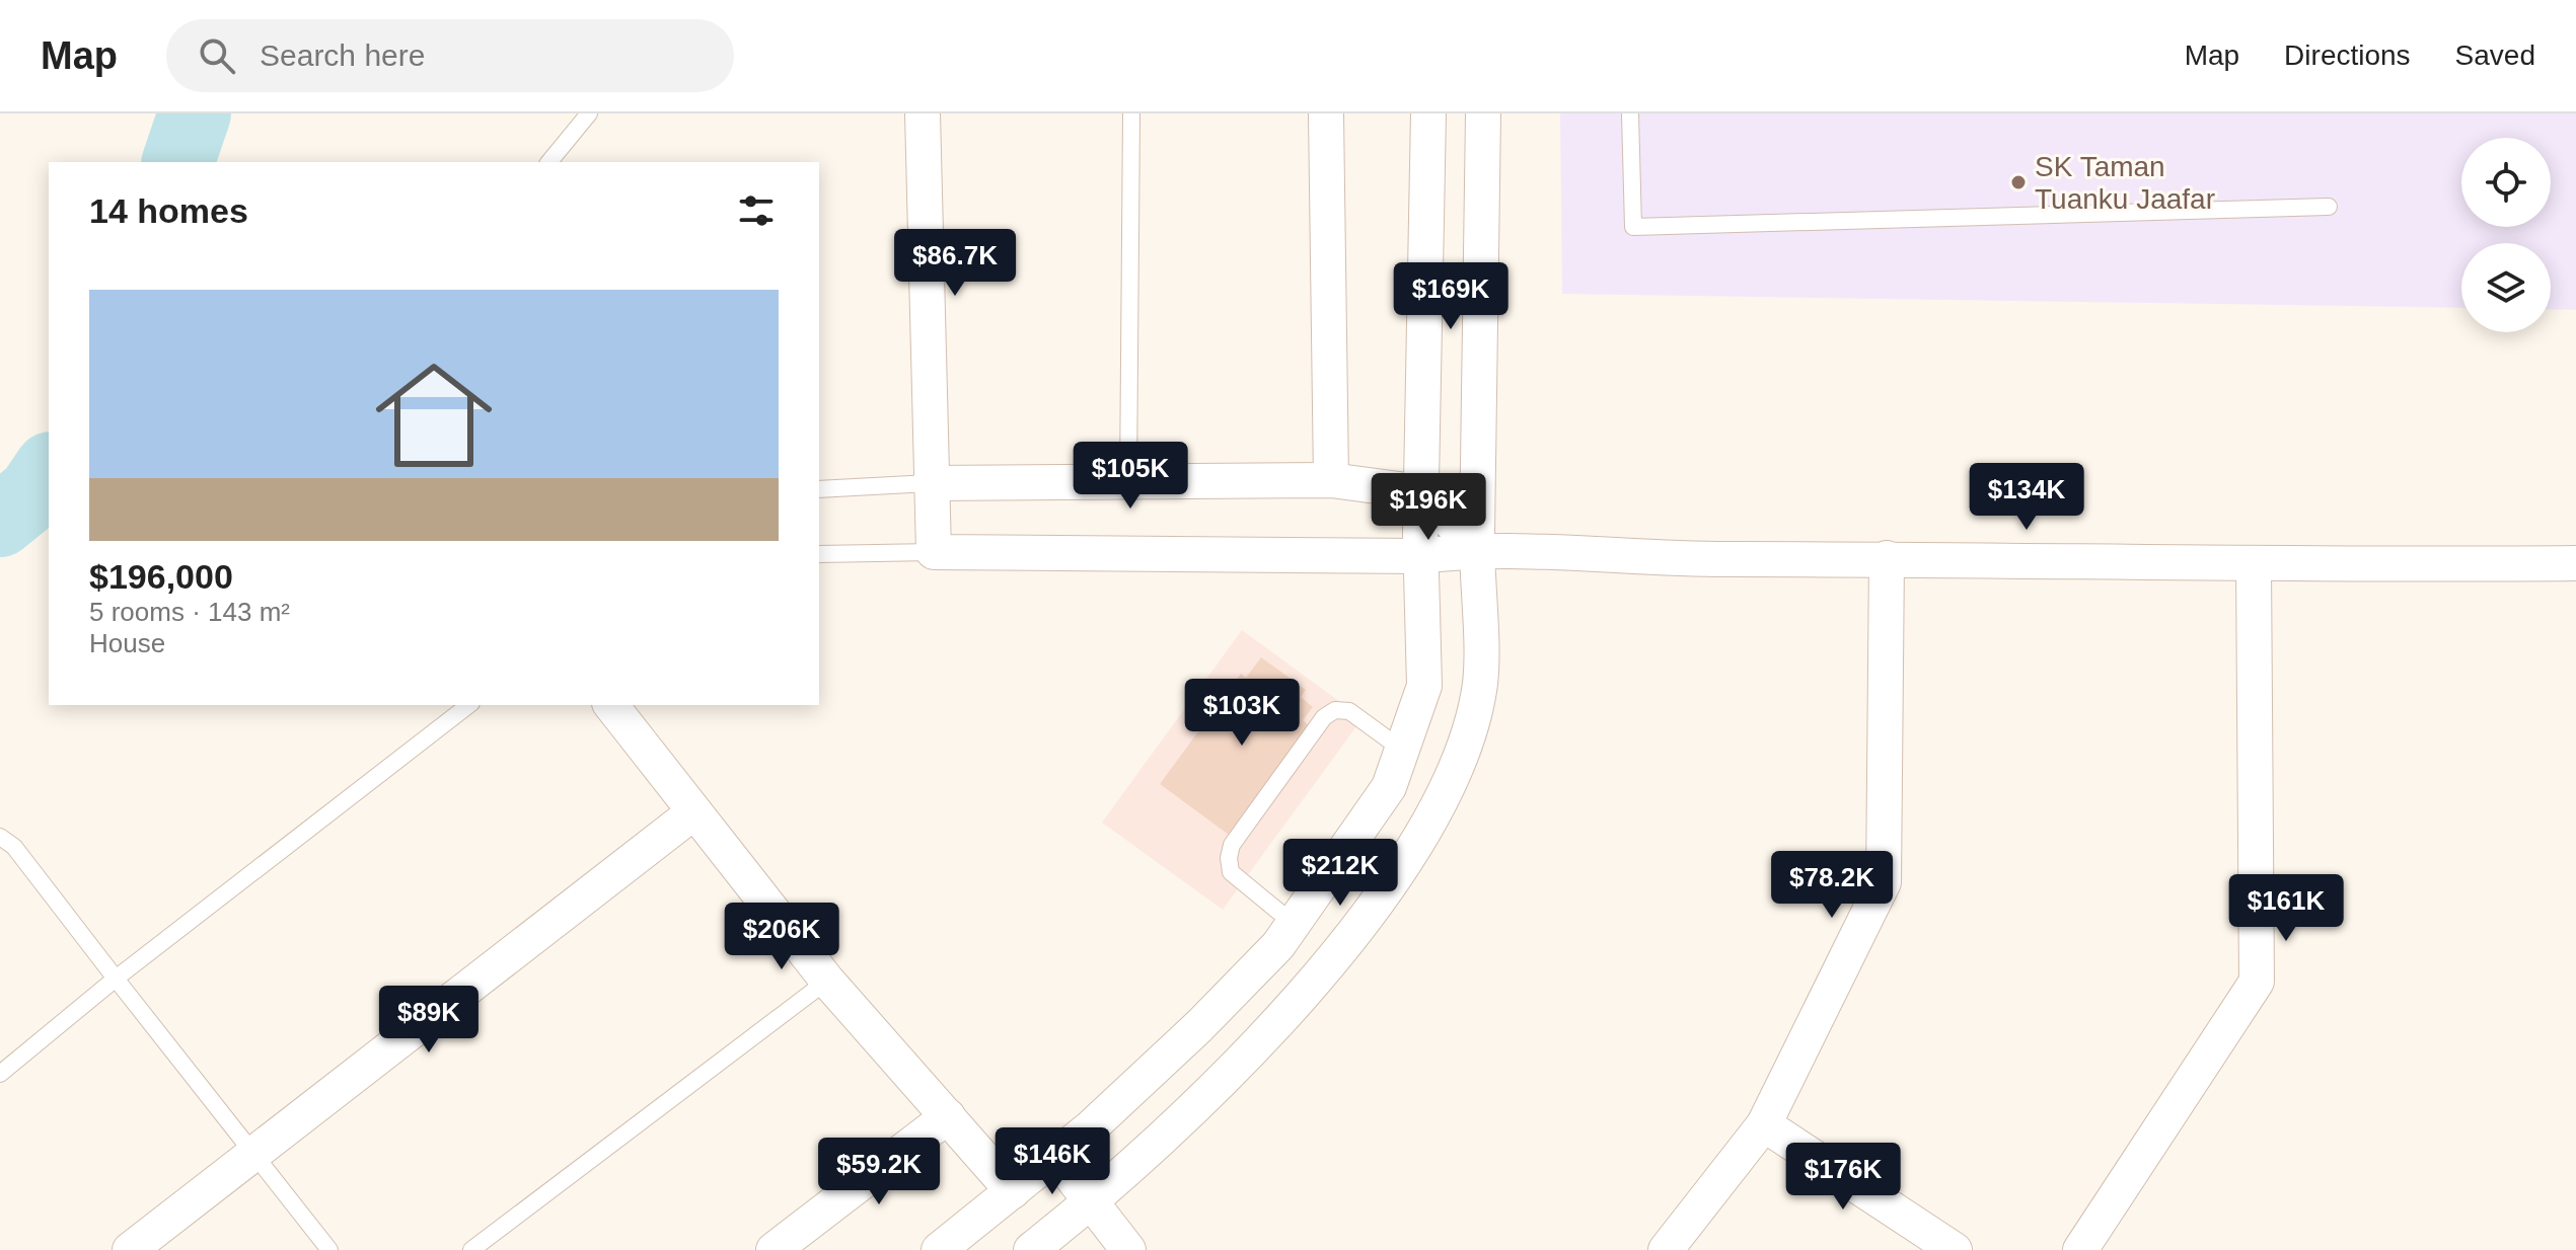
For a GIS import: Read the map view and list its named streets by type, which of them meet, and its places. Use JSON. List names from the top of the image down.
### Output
{
  "places": ["SK Taman Tuanku Jaafar"],
  "page": {
    "header": "Map",
    "search": "Search here",
    "nav": ["Map", "Directions", "Saved"],
    "heading": "14 homes",
    "price": [
      "$86.7K",
      "$169K",
      "$105K",
      "$134K",
      "$196K",
      "$103K",
      "$212K",
      "$78.2K",
      "$161K",
      "$206K",
      "$89K",
      "$146K",
      "$59.2K",
      "$176K"
    ],
    "list": [
      {
        "name": "$196,000",
        "note": "5 rooms · 143 m² · House"
      }
    ]
  }
}
